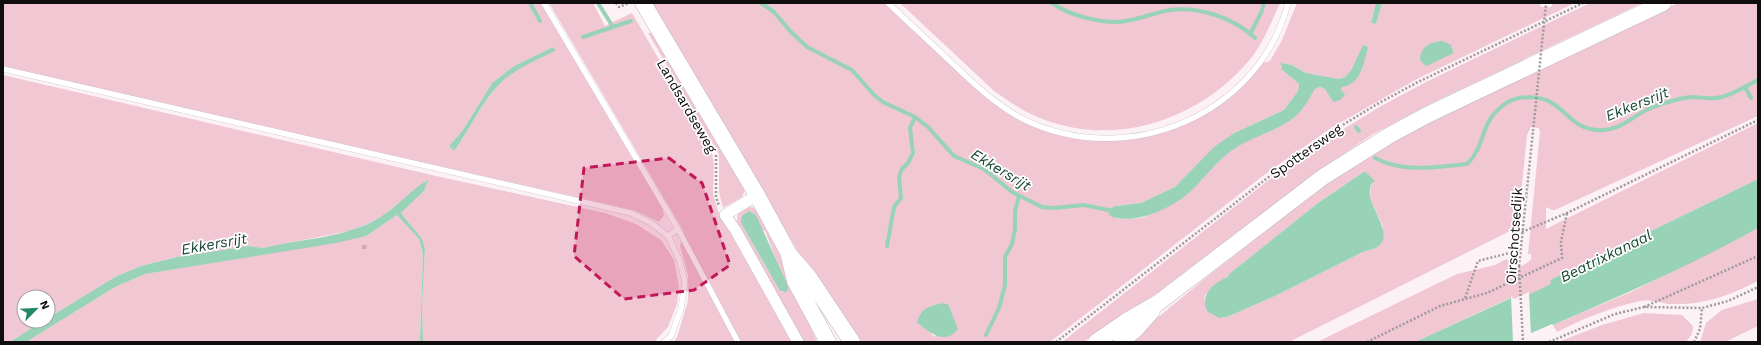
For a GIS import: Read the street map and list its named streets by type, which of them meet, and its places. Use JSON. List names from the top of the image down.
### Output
{
  "streets": {
    "main road": ["Landsardseweg"],
    "path": ["Spottersweg", "Oirschotsedijk"]
  },
  "water": ["Ekkersrijt", "Beatrixkanaal"],
  "north": "top right"
}
